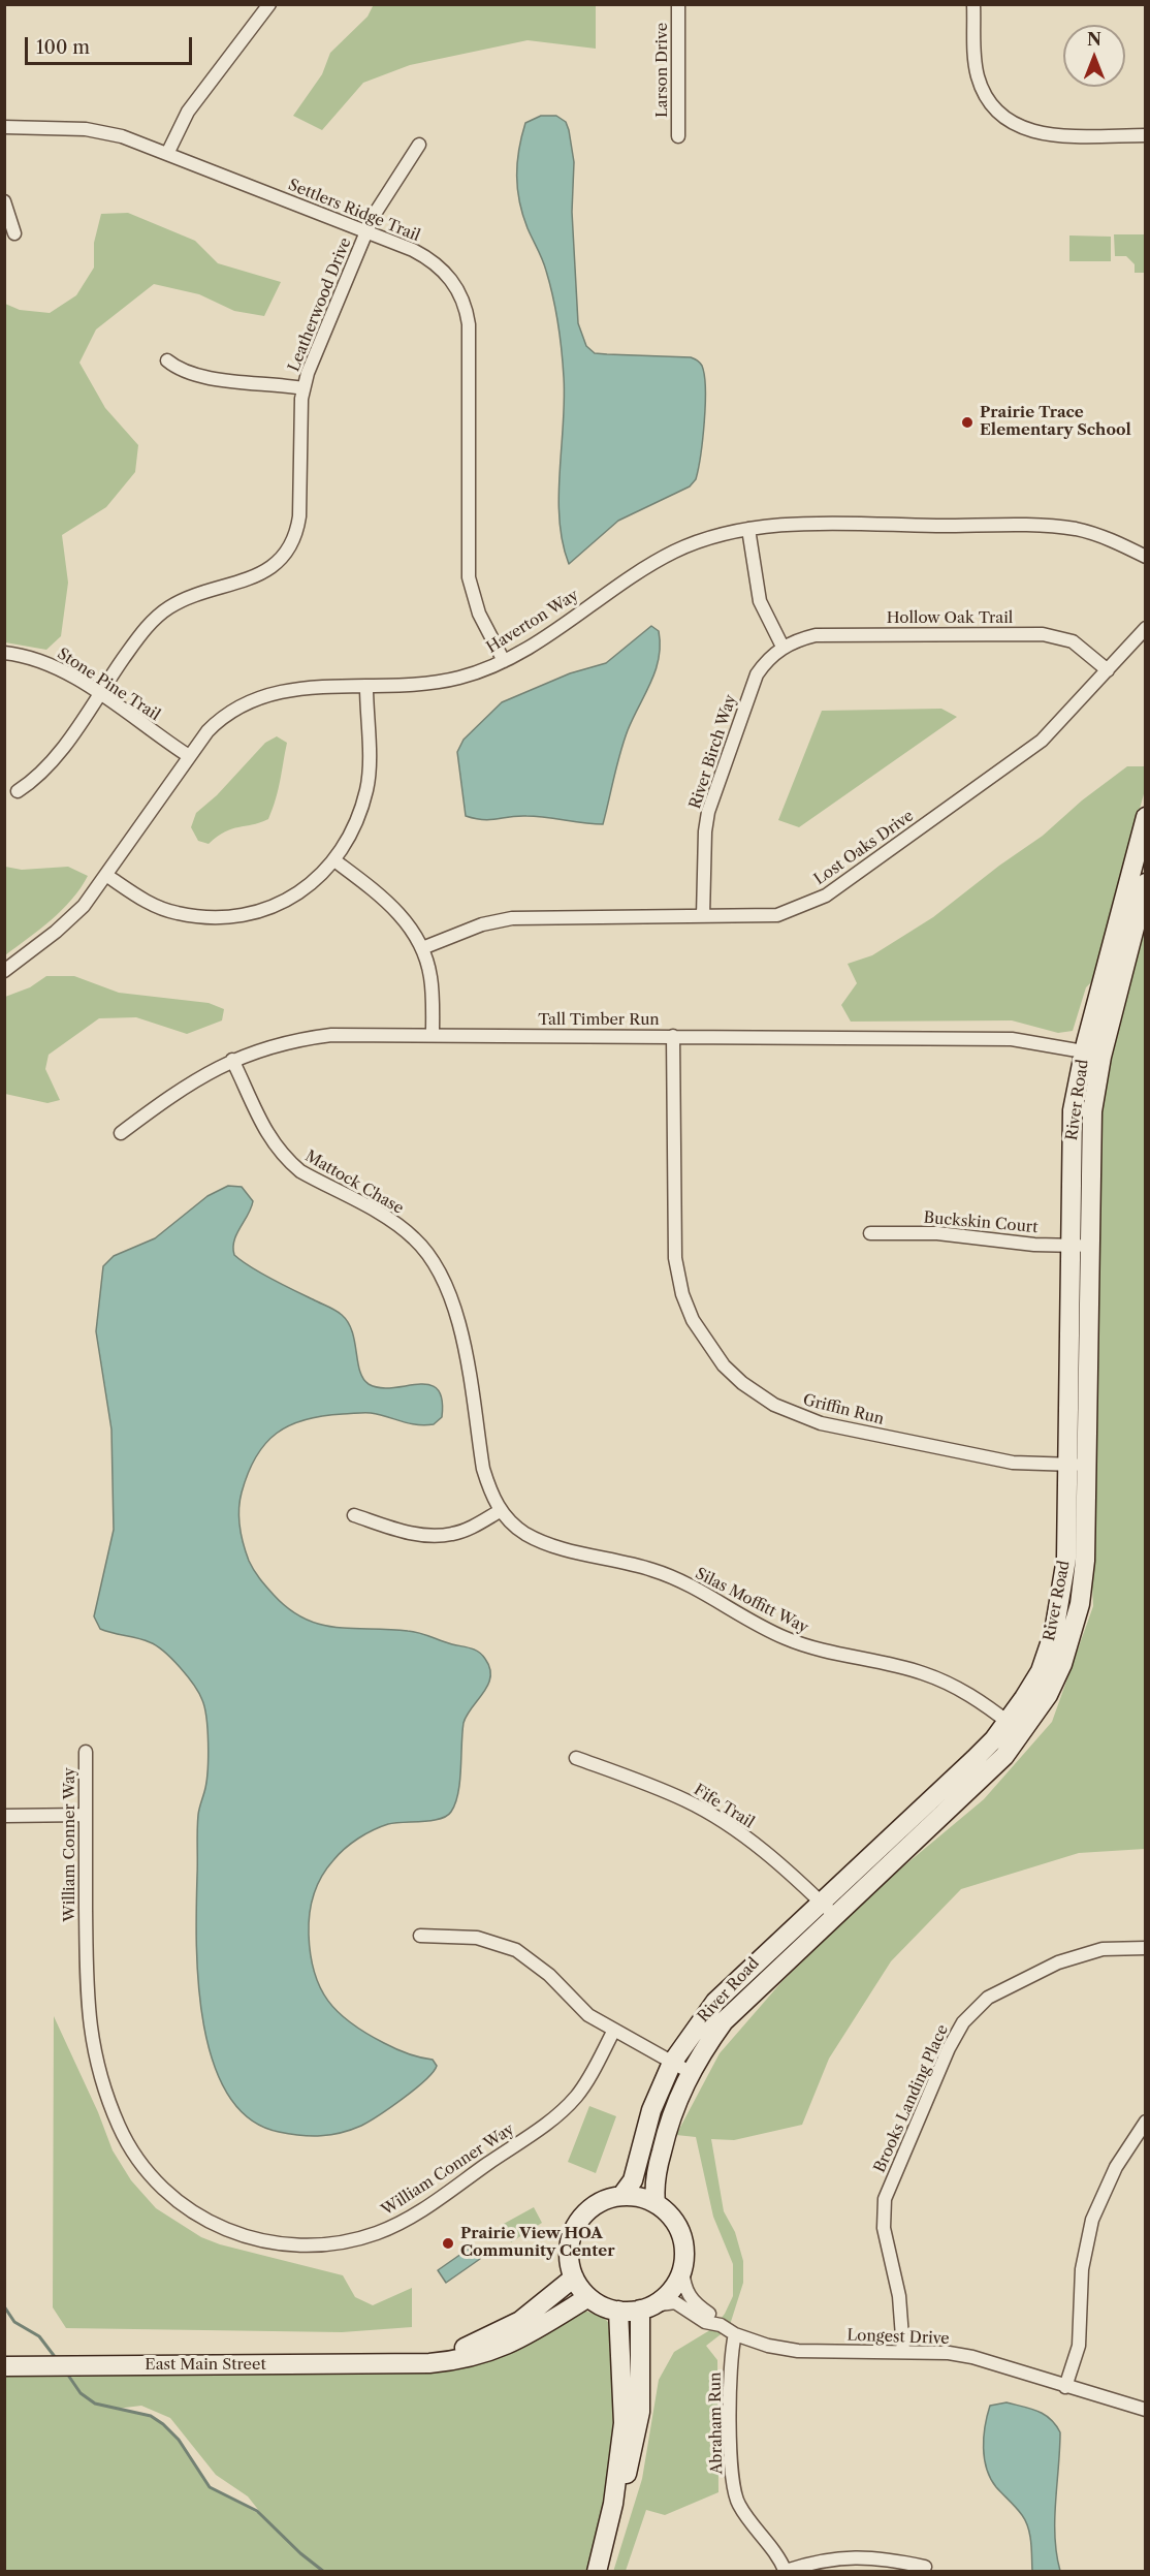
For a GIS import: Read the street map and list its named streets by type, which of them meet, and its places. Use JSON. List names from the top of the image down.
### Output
{
  "streets": {
    "main road": ["River Road", "East Main Street"],
    "street": [
      "Larson Drive",
      "Settlers Ridge Trail",
      "Leatherwood Drive",
      "Hollow Oak Trail",
      "Haverton Way",
      "Stone Pine Trail",
      "River Birch Way",
      "Lost Oaks Drive",
      "Tall Timber Run",
      "Mattock Chase",
      "Buckskin Court",
      "Griffin Run",
      "Silas Moffitt Way",
      "Fife Trail",
      "William Conner Way",
      "Brooks Landing Place",
      "Longest Drive",
      "Abraham Run"
    ]
  },
  "crossings": [
    ["Settlers Ridge Trail", "Leatherwood Drive"],
    ["Settlers Ridge Trail", "Haverton Way"],
    ["Leatherwood Drive", "Stone Pine Trail"],
    ["Hollow Oak Trail", "River Birch Way"],
    ["Hollow Oak Trail", "Lost Oaks Drive"],
    ["Haverton Way", "Stone Pine Trail"],
    ["River Birch Way", "Lost Oaks Drive"],
    ["Tall Timber Run", "River Road"],
    ["Tall Timber Run", "Mattock Chase"],
    ["Tall Timber Run", "Griffin Run"],
    ["River Road", "Buckskin Court"],
    ["River Road", "Griffin Run"],
    ["River Road", "Silas Moffitt Way"],
    ["River Road", "Fife Trail"],
    ["River Road", "Longest Drive"],
    ["River Road", "East Main Street"],
    ["Mattock Chase", "Silas Moffitt Way"],
    ["Brooks Landing Place", "Longest Drive"],
    ["Longest Drive", "East Main Street"],
    ["Longest Drive", "Abraham Run"]
  ],
  "places": ["Prairie Trace Elementary School", "Prairie View HOA Community Center"],
  "scale_bar": "100 m",
  "north": "top"
}
